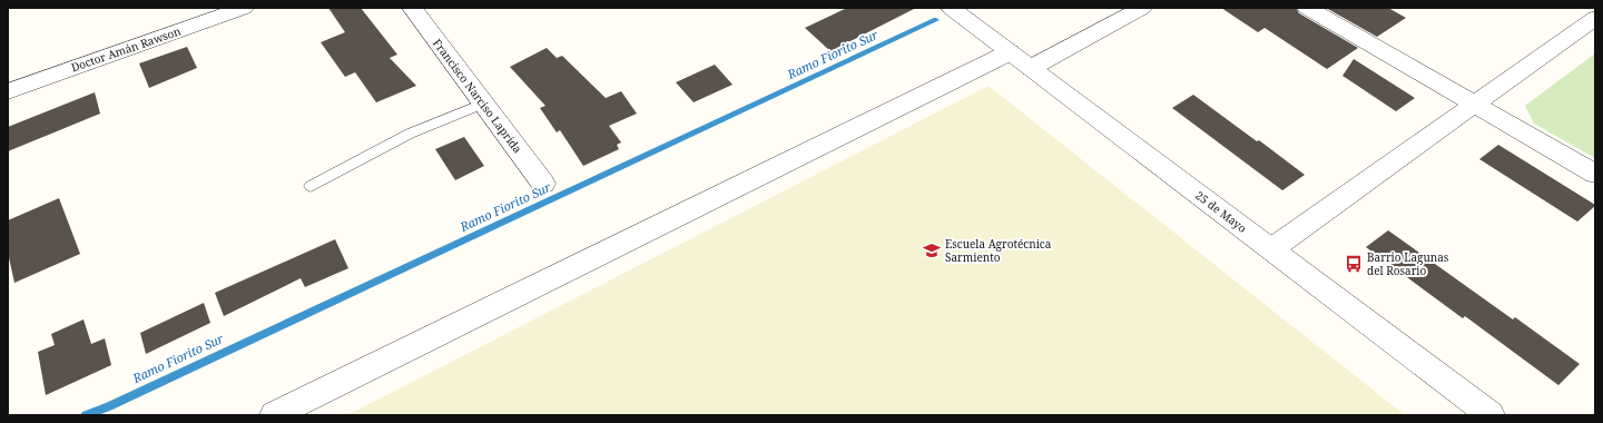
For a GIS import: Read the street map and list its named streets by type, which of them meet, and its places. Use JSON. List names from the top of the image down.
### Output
{
  "streets": {
    "street": ["Doctor Amán Rawson", "Francisco Narciso Laprida", "25 de Mayo"]
  },
  "water": ["Ramo Fiorito Sur"],
  "places": {
    "school or university": ["Escuela Agrotécnica Sarmiento"],
    "bus stop": ["Barrio Lagunas del Rosario"]
  }
}
